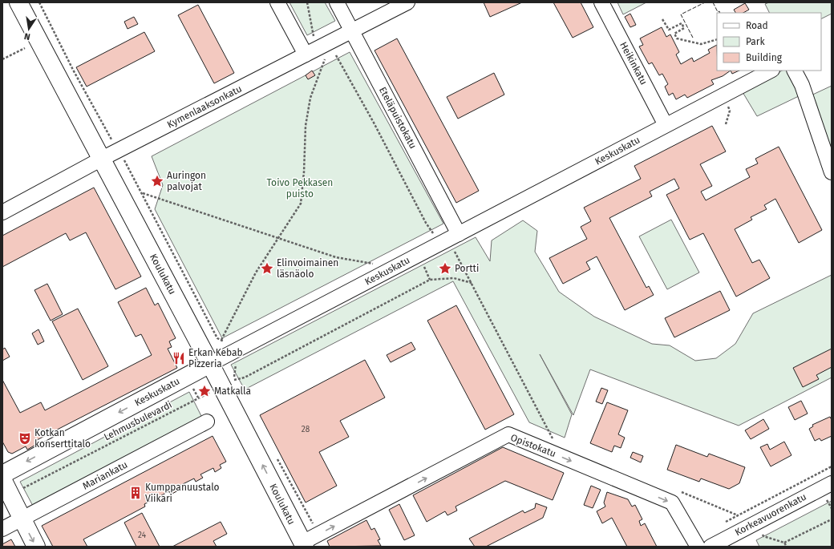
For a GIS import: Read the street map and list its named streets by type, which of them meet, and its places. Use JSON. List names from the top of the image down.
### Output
{
  "streets": {
    "main road": ["Keskuskatu", "Koulukatu"],
    "street": [
      "Heikinkatu",
      "Kymenlaaksonkatu",
      "Eteläpuistokatu",
      "Opistokatu",
      "Mariankatu",
      "Korkeavuorenkatu"
    ],
    "path": ["Lehmusbulevardi"]
  },
  "crossings": [
    ["Heikinkatu", "Keskuskatu"],
    ["Kymenlaaksonkatu", "Eteläpuistokatu"],
    ["Kymenlaaksonkatu", "Koulukatu"],
    ["Eteläpuistokatu", "Keskuskatu"],
    ["Keskuskatu", "Koulukatu"],
    ["Koulukatu", "Opistokatu"]
  ],
  "one_way": ["Opistokatu"],
  "parks": ["Toivo Pekkasen puisto"],
  "places": {
    "place": [
      "Auringon palvojat",
      "Elinvoimainen läsnäolo",
      "Portti",
      "Matkalla"
    ],
    "restaurant": ["Erkan Kebab Pizzeria"],
    "theatre": ["Kotkan konserttitalo"],
    "building": ["Kumppanuustalo Viikari"]
  },
  "house_numbers": ["28", "24"],
  "legend": ["Road", "Park", "Building"],
  "north": "bottom"
}
